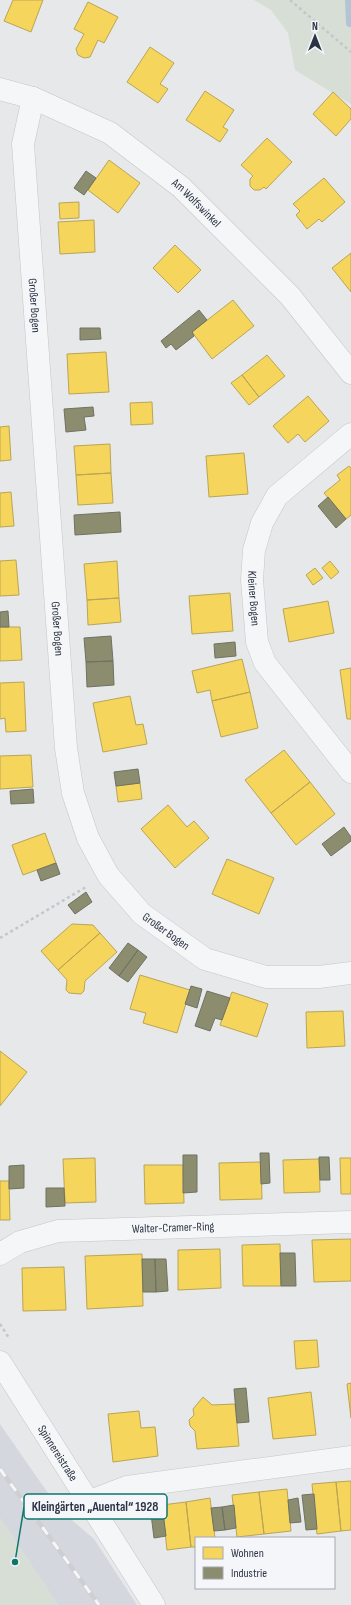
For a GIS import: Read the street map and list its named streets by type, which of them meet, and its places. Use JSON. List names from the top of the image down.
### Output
{
  "streets": {
    "street": [
      "Am Wolfswinkel",
      "Großer Bogen",
      "Kleiner Bogen",
      "Walter-Cramer-Ring",
      "Spinnereistraße"
    ]
  },
  "crossings": [
    ["Am Wolfswinkel", "Großer Bogen"]
  ],
  "places": ["Kleingärten „Auental“ 1928"],
  "legend": ["Wohnen", "Industrie"],
  "north": "top"
}
